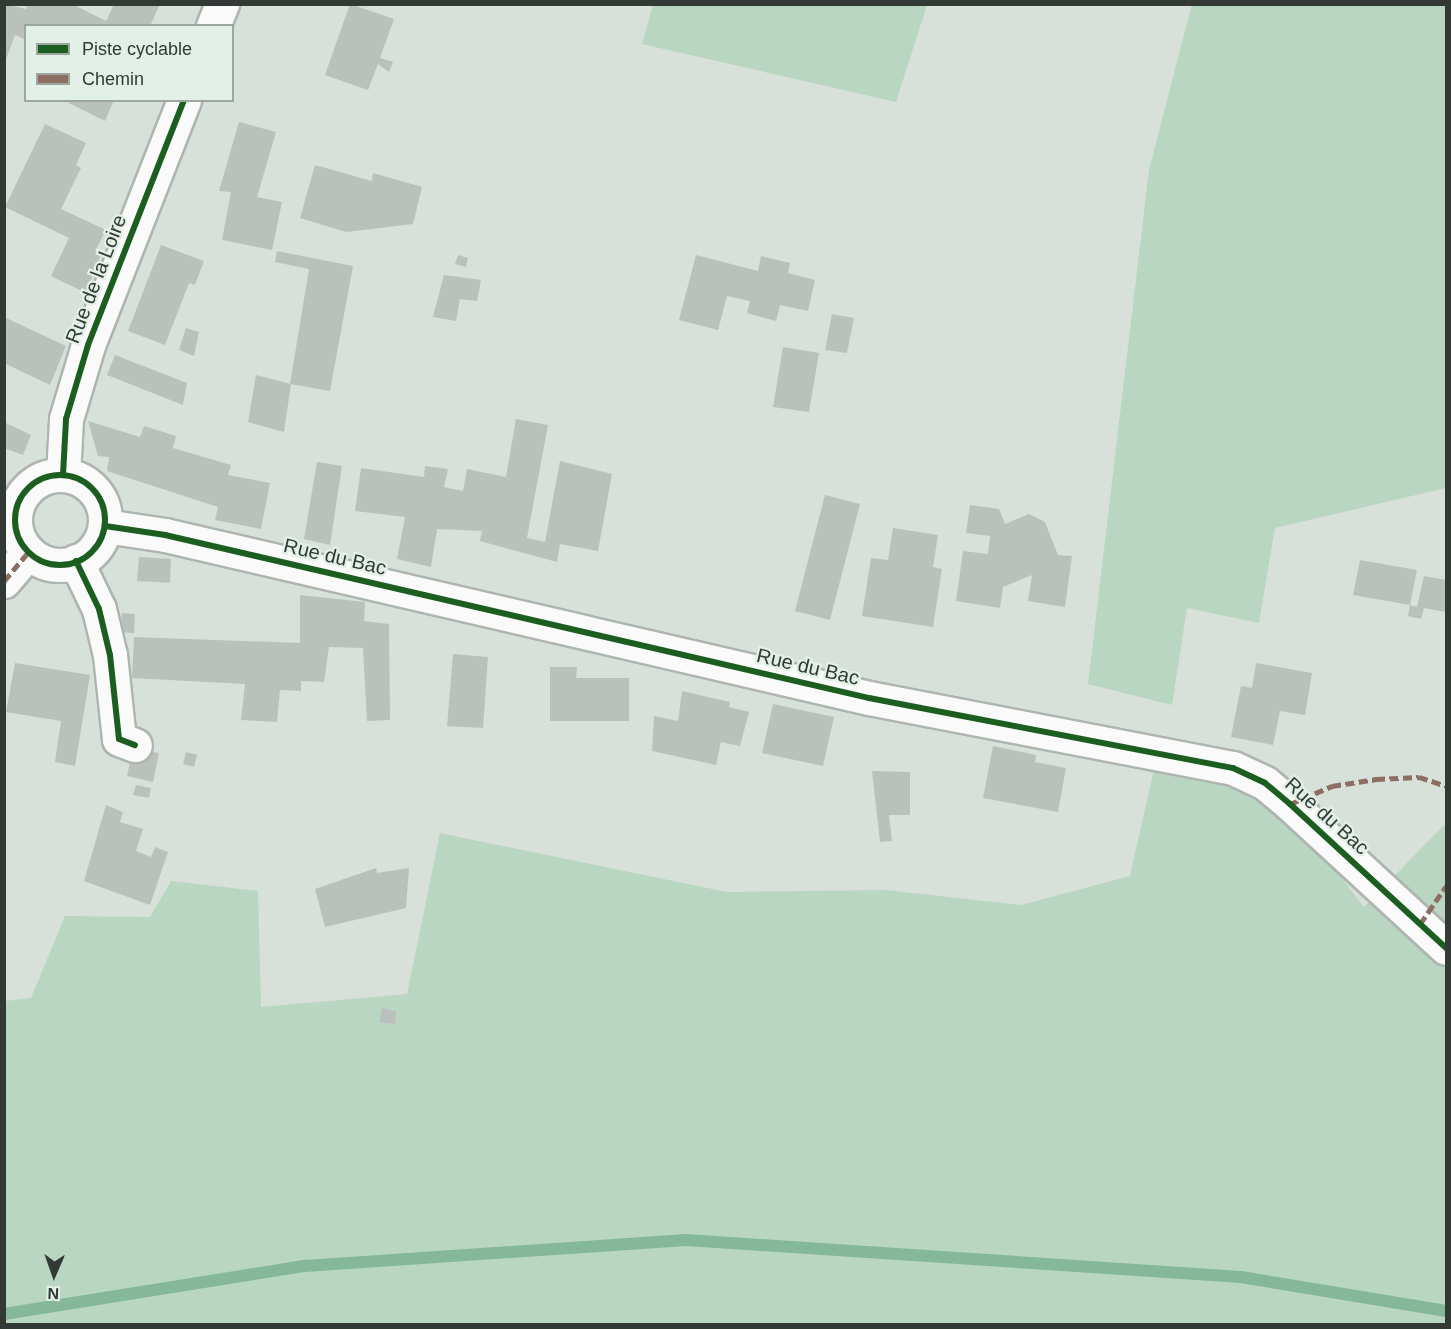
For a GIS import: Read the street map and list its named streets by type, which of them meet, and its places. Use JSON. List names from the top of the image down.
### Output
{
  "streets": {
    "street": ["Rue de la Loire", "Rue du Bac"]
  },
  "crossings": [
    ["Rue de la Loire", "Rue du Bac"]
  ],
  "legend": ["Piste cyclable", "Chemin"],
  "north": "bottom"
}
